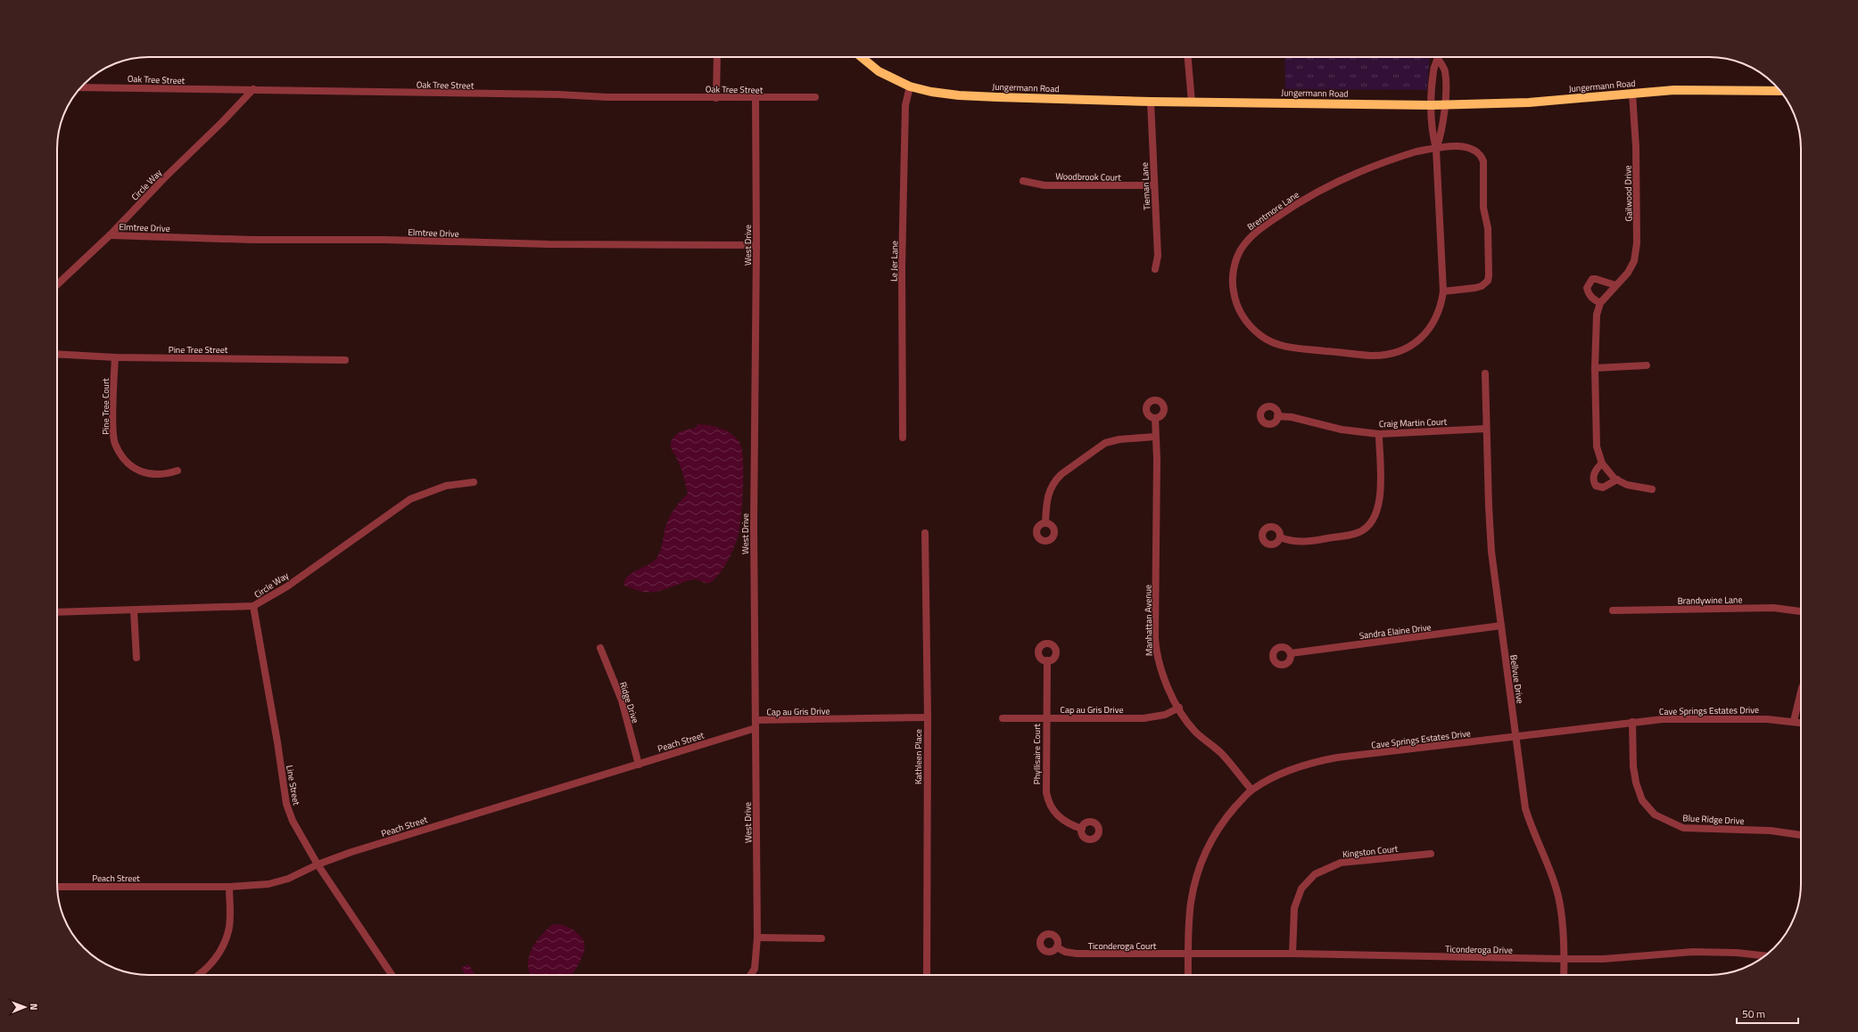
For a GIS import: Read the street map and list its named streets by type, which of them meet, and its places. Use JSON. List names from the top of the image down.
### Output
{
  "streets": {
    "main road": ["Jungermann Road"],
    "street": [
      "Oak Tree Street",
      "Woodbrook Court",
      "Circle Way",
      "Tieman Lane",
      "Gailwood Drive",
      "Brentmore Lane",
      "Elmtree Drive",
      "West Drive",
      "Le Jer Lane",
      "Pine Tree Street",
      "Pine Tree Court",
      "Craig Martin Court",
      "Brandywine Lane",
      "Manhattan Avenue",
      "Sandra Elaine Drive",
      "Bellvue Drive",
      "Ridge Drive",
      "Cap au Gris Drive",
      "Cave Springs Estates Drive",
      "Peach Street",
      "Phyllisaire Court",
      "Kathleen Place",
      "Line Street",
      "Blue Ridge Drive",
      "Kingston Court",
      "Ticonderoga Court",
      "Ticonderoga Drive"
    ]
  },
  "crossings": [
    ["Oak Tree Street", "Circle Way"],
    ["Oak Tree Street", "West Drive"],
    ["Jungermann Road", "Tieman Lane"],
    ["Jungermann Road", "Gailwood Drive"],
    ["Jungermann Road", "Brentmore Lane"],
    ["Jungermann Road", "Le Jer Lane"],
    ["Woodbrook Court", "Tieman Lane"],
    ["Circle Way", "Elmtree Drive"],
    ["Circle Way", "Line Street"],
    ["Elmtree Drive", "West Drive"],
    ["West Drive", "Cap au Gris Drive"],
    ["West Drive", "Peach Street"],
    ["Pine Tree Street", "Pine Tree Court"],
    ["Craig Martin Court", "Bellvue Drive"],
    ["Manhattan Avenue", "Cap au Gris Drive"],
    ["Manhattan Avenue", "Cave Springs Estates Drive"],
    ["Sandra Elaine Drive", "Bellvue Drive"],
    ["Bellvue Drive", "Cave Springs Estates Drive"],
    ["Bellvue Drive", "Ticonderoga Drive"],
    ["Ridge Drive", "Peach Street"],
    ["Cap au Gris Drive", "Phyllisaire Court"],
    ["Cap au Gris Drive", "Kathleen Place"],
    ["Cave Springs Estates Drive", "Blue Ridge Drive"],
    ["Cave Springs Estates Drive", "Ticonderoga Court"],
    ["Cave Springs Estates Drive", "Ticonderoga Drive"],
    ["Peach Street", "Line Street"],
    ["Kingston Court", "Ticonderoga Drive"],
    ["Ticonderoga Court", "Ticonderoga Drive"]
  ],
  "scale_bar": "50 m",
  "north": "right"
}
